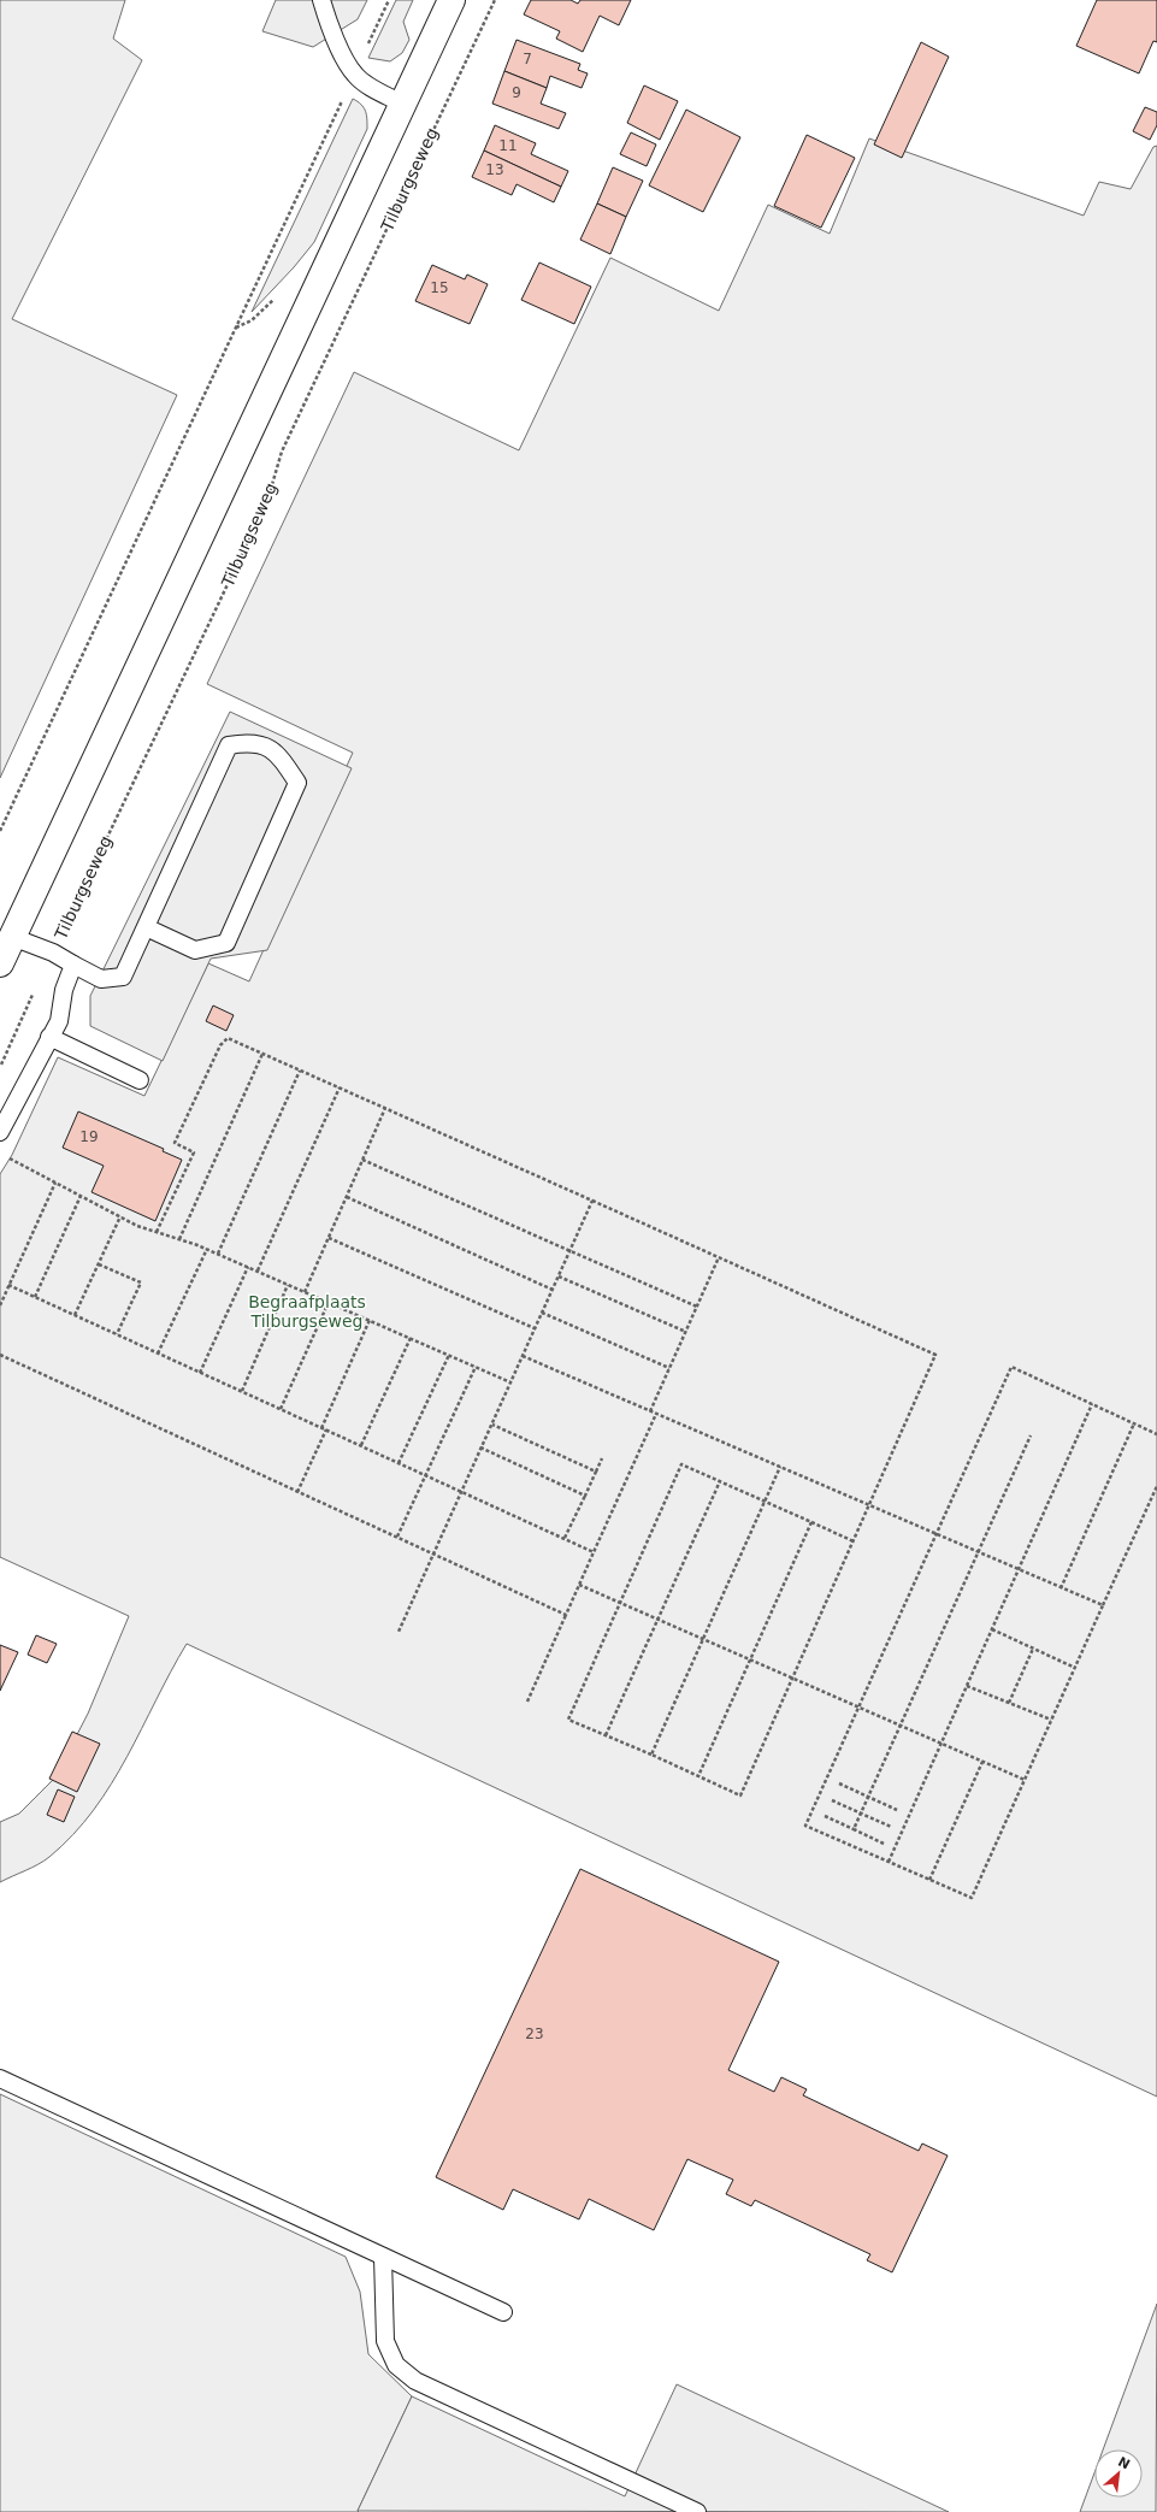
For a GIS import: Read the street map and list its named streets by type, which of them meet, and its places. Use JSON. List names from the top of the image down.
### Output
{
  "streets": {
    "path": ["Tilburgseweg"]
  },
  "parks": ["Begraafplaats Tilburgseweg"],
  "house_numbers": [
    "7",
    "9",
    "11",
    "13",
    "15",
    "19",
    "23"
  ],
  "north": "top right"
}
